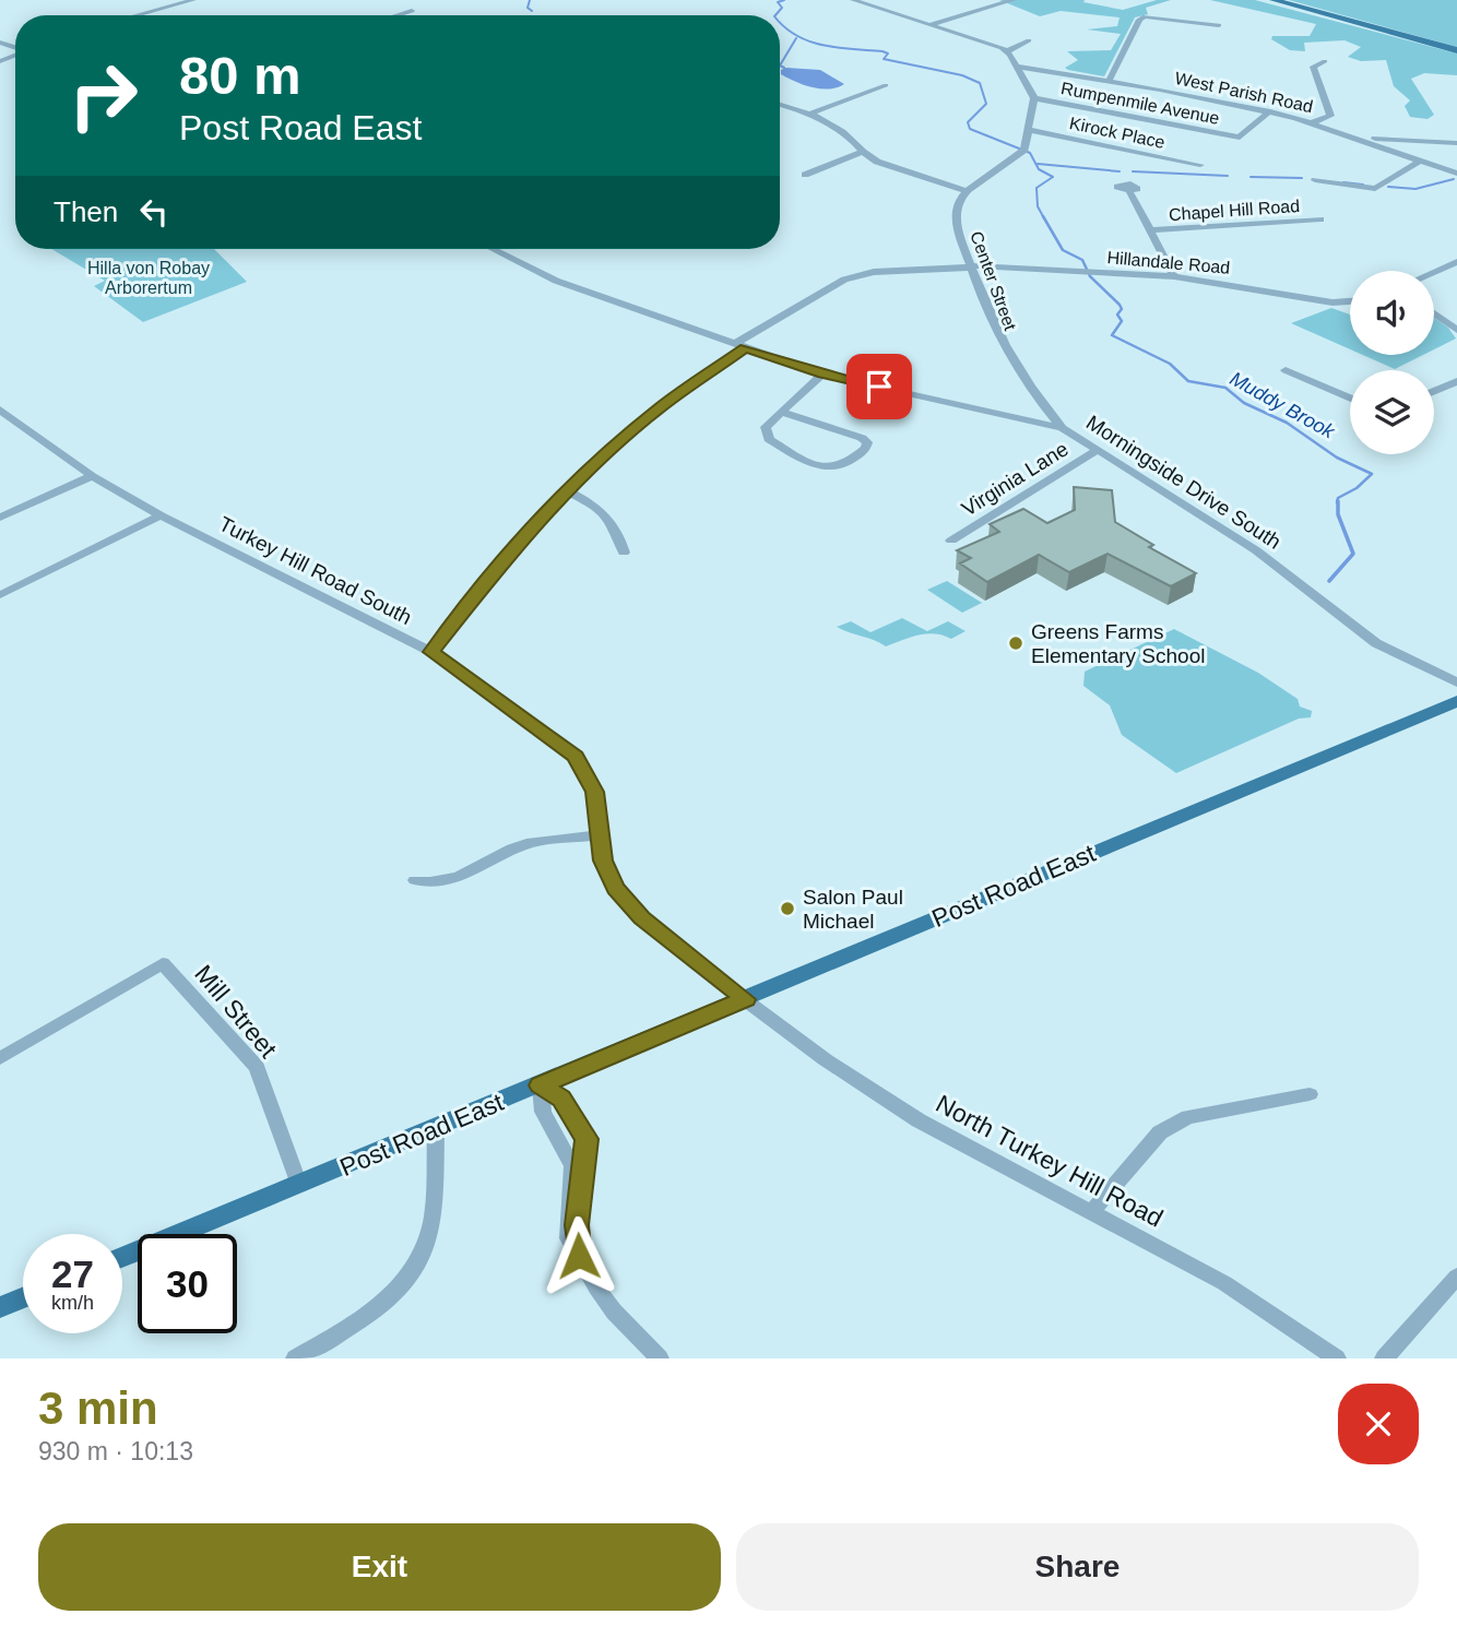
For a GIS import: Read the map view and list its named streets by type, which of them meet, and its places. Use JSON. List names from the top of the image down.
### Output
{
  "streets": {
    "main road": ["Post Road East"],
    "street": [
      "West Parish Road",
      "Rumpenmile Avenue",
      "Kirock Place",
      "Chapel Hill Road",
      "Hillandale Road",
      "Center Street",
      "Virginia Lane",
      "Morningside Drive South",
      "Turkey Hill Road South",
      "Mill Street",
      "North Turkey Hill Road"
    ]
  },
  "crossings": [
    ["Chapel Hill Road", "Hillandale Road"],
    ["Hillandale Road", "Center Street"],
    ["Hillandale Road", "Morningside Drive South"],
    ["Hillandale Road", "Turkey Hill Road South"],
    ["Center Street", "Morningside Drive South"],
    ["Virginia Lane", "Morningside Drive South"],
    ["Turkey Hill Road South", "Post Road East"],
    ["Turkey Hill Road South", "North Turkey Hill Road"],
    ["Post Road East", "Mill Street"],
    ["Post Road East", "North Turkey Hill Road"]
  ],
  "water": ["Muddy Brook"],
  "parks": ["Hilla von Robay Arborertum"],
  "places": ["Greens Farms Elementary School", "Salon Paul Michael"],
  "page": {
    "turn": ["80 m", "Post Road East"],
    "then": "Then",
    "speed": "27 km/h",
    "limit": "30",
    "heading": ["3 min", "930 m · 10:13"],
    "buttons": ["Exit", "Share"]
  }
}
